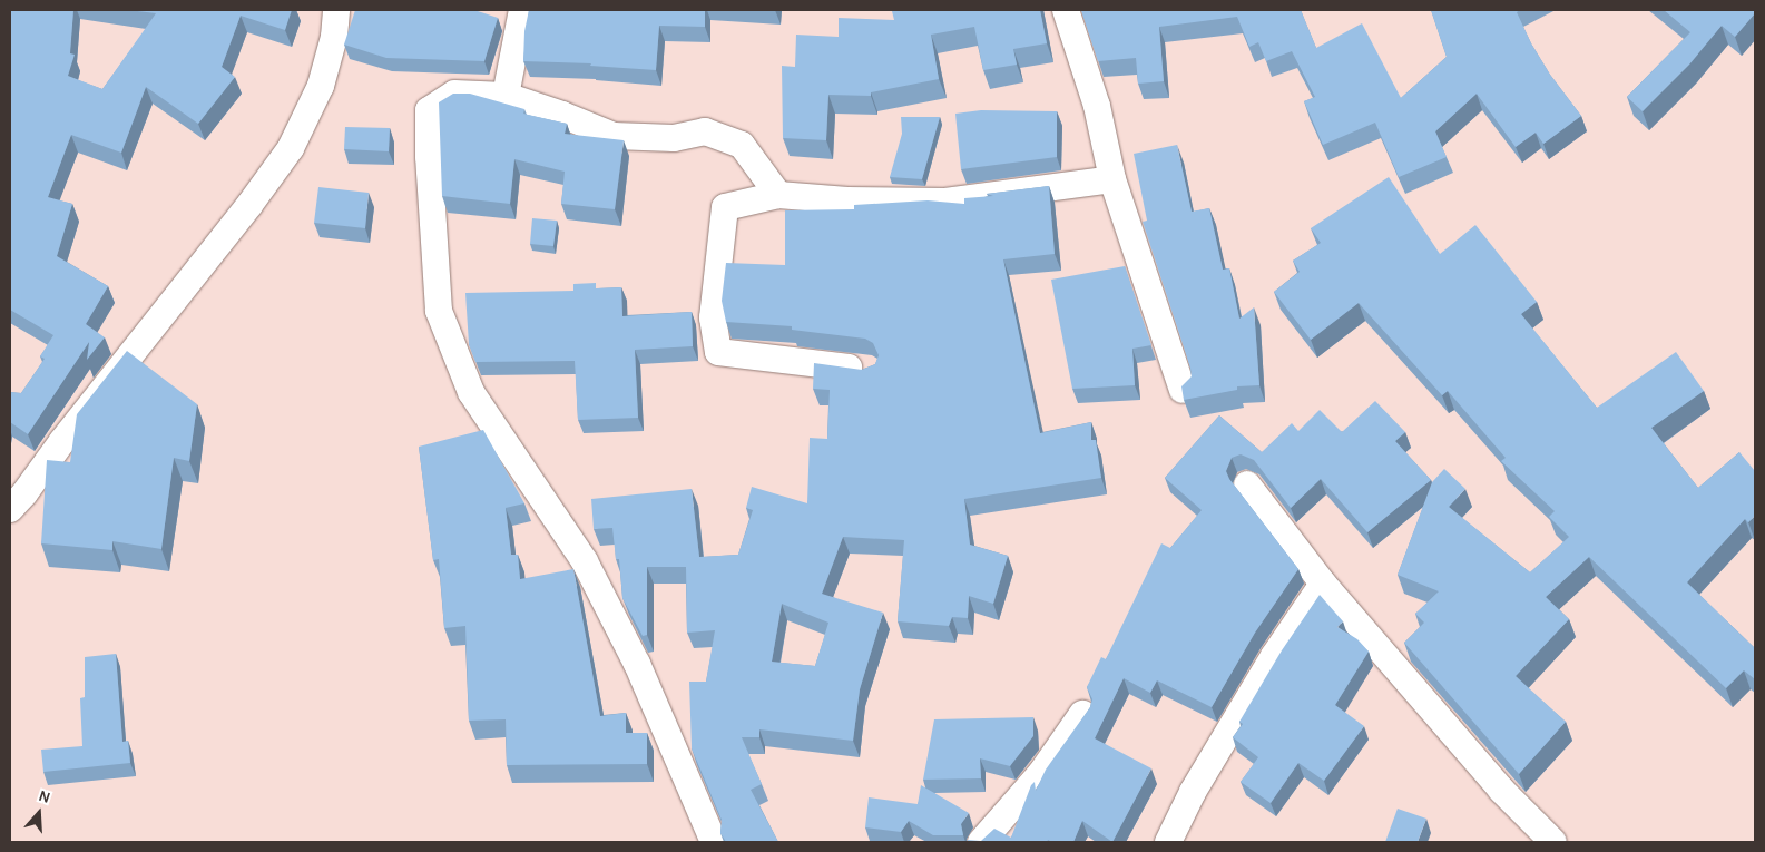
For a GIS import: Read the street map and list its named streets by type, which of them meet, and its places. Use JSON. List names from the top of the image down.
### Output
{
  "north": "top"
}
